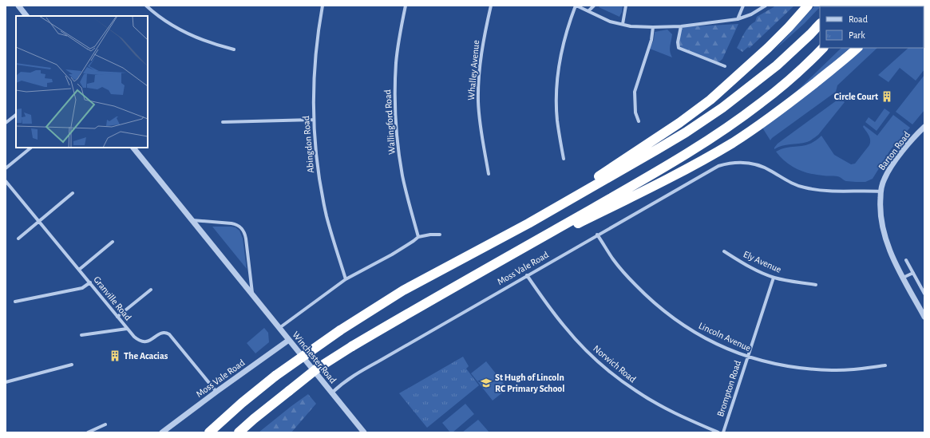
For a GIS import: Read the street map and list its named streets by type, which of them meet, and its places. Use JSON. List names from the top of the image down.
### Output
{
  "streets": {
    "street": [
      "Whalley Avenue",
      "Wallingford Road",
      "Abingdon Road",
      "Barton Road",
      "Ely Avenue",
      "Moss Vale Road",
      "Granville Road",
      "Lincoln Avenue",
      "Winchester Road",
      "Norwich Road",
      "Brompton Road"
    ]
  },
  "crossings": [
    ["Barton Road", "Moss Vale Road"],
    ["Ely Avenue", "Brompton Road"],
    ["Moss Vale Road", "Granville Road"],
    ["Moss Vale Road", "Lincoln Avenue"],
    ["Moss Vale Road", "Winchester Road"],
    ["Moss Vale Road", "Norwich Road"],
    ["Lincoln Avenue", "Brompton Road"]
  ],
  "places": {
    "building": ["Circle Court", "The Acacias"],
    "school or university": ["St Hugh of Lincoln RC Primary School"]
  },
  "legend": ["Road", "Park"]
}
